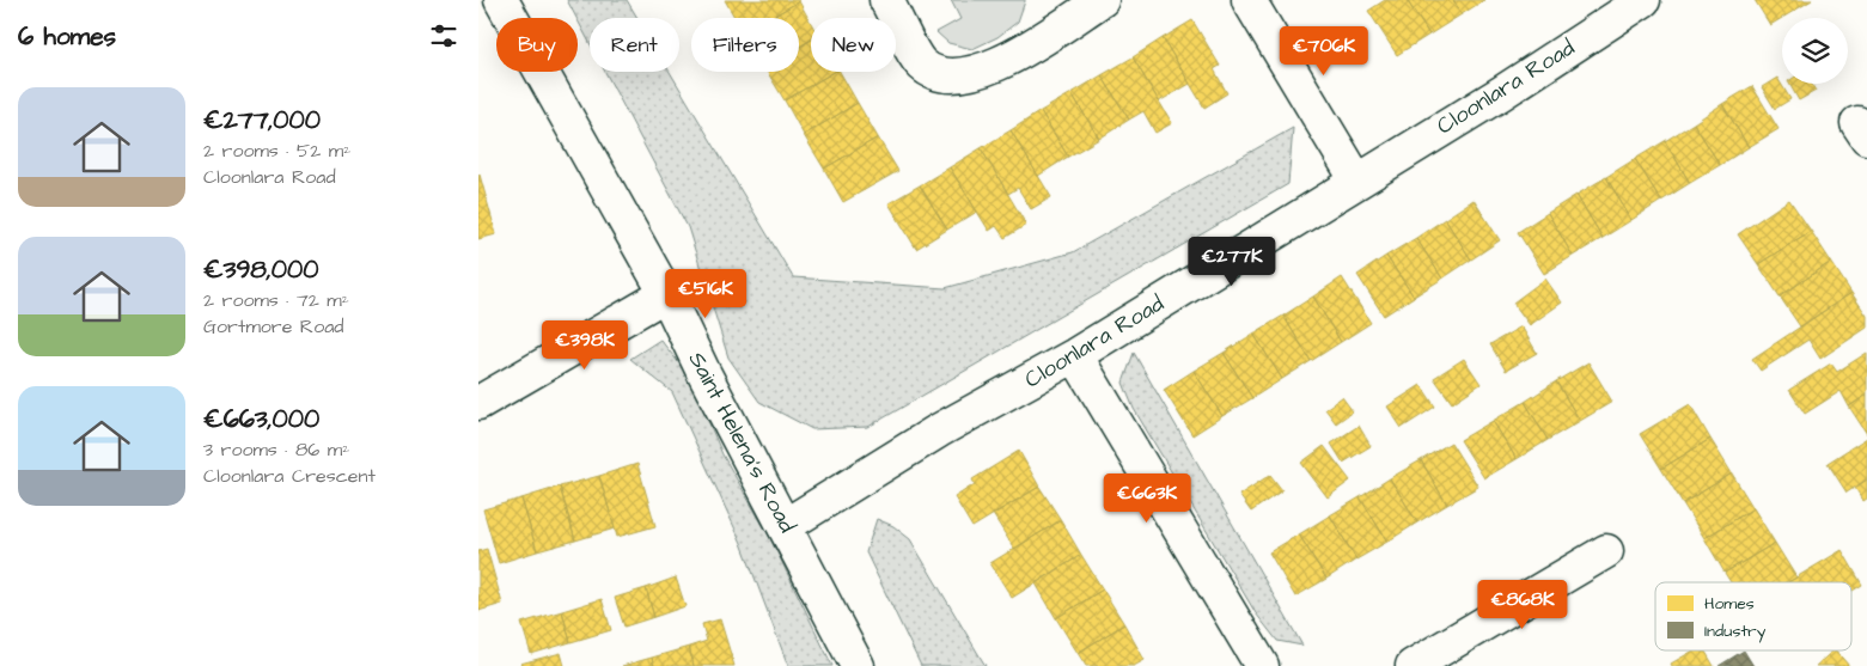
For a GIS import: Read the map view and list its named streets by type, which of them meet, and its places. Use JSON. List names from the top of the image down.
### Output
{
  "streets": {
    "street": ["Cloonlara Road", "Saint Helena's Road"]
  },
  "crossings": [
    ["Cloonlara Road", "Saint Helena's Road"]
  ],
  "legend": ["Homes", "Industry"],
  "page": {
    "heading": "6 homes",
    "chip": [
      "Buy",
      "Rent",
      "Filters",
      "New"
    ],
    "price": [
      "€706K",
      "€277K",
      "€516K",
      "€398K",
      "€663K",
      "€868K"
    ],
    "list": [
      {
        "name": "€277,000",
        "note": "2 rooms · 52 m² · Cloonlara Road"
      },
      {
        "name": "€398,000",
        "note": "2 rooms · 72 m² · Gortmore Road"
      },
      {
        "name": "€663,000",
        "note": "3 rooms · 86 m² · Cloonlara Crescent"
      }
    ]
  }
}
